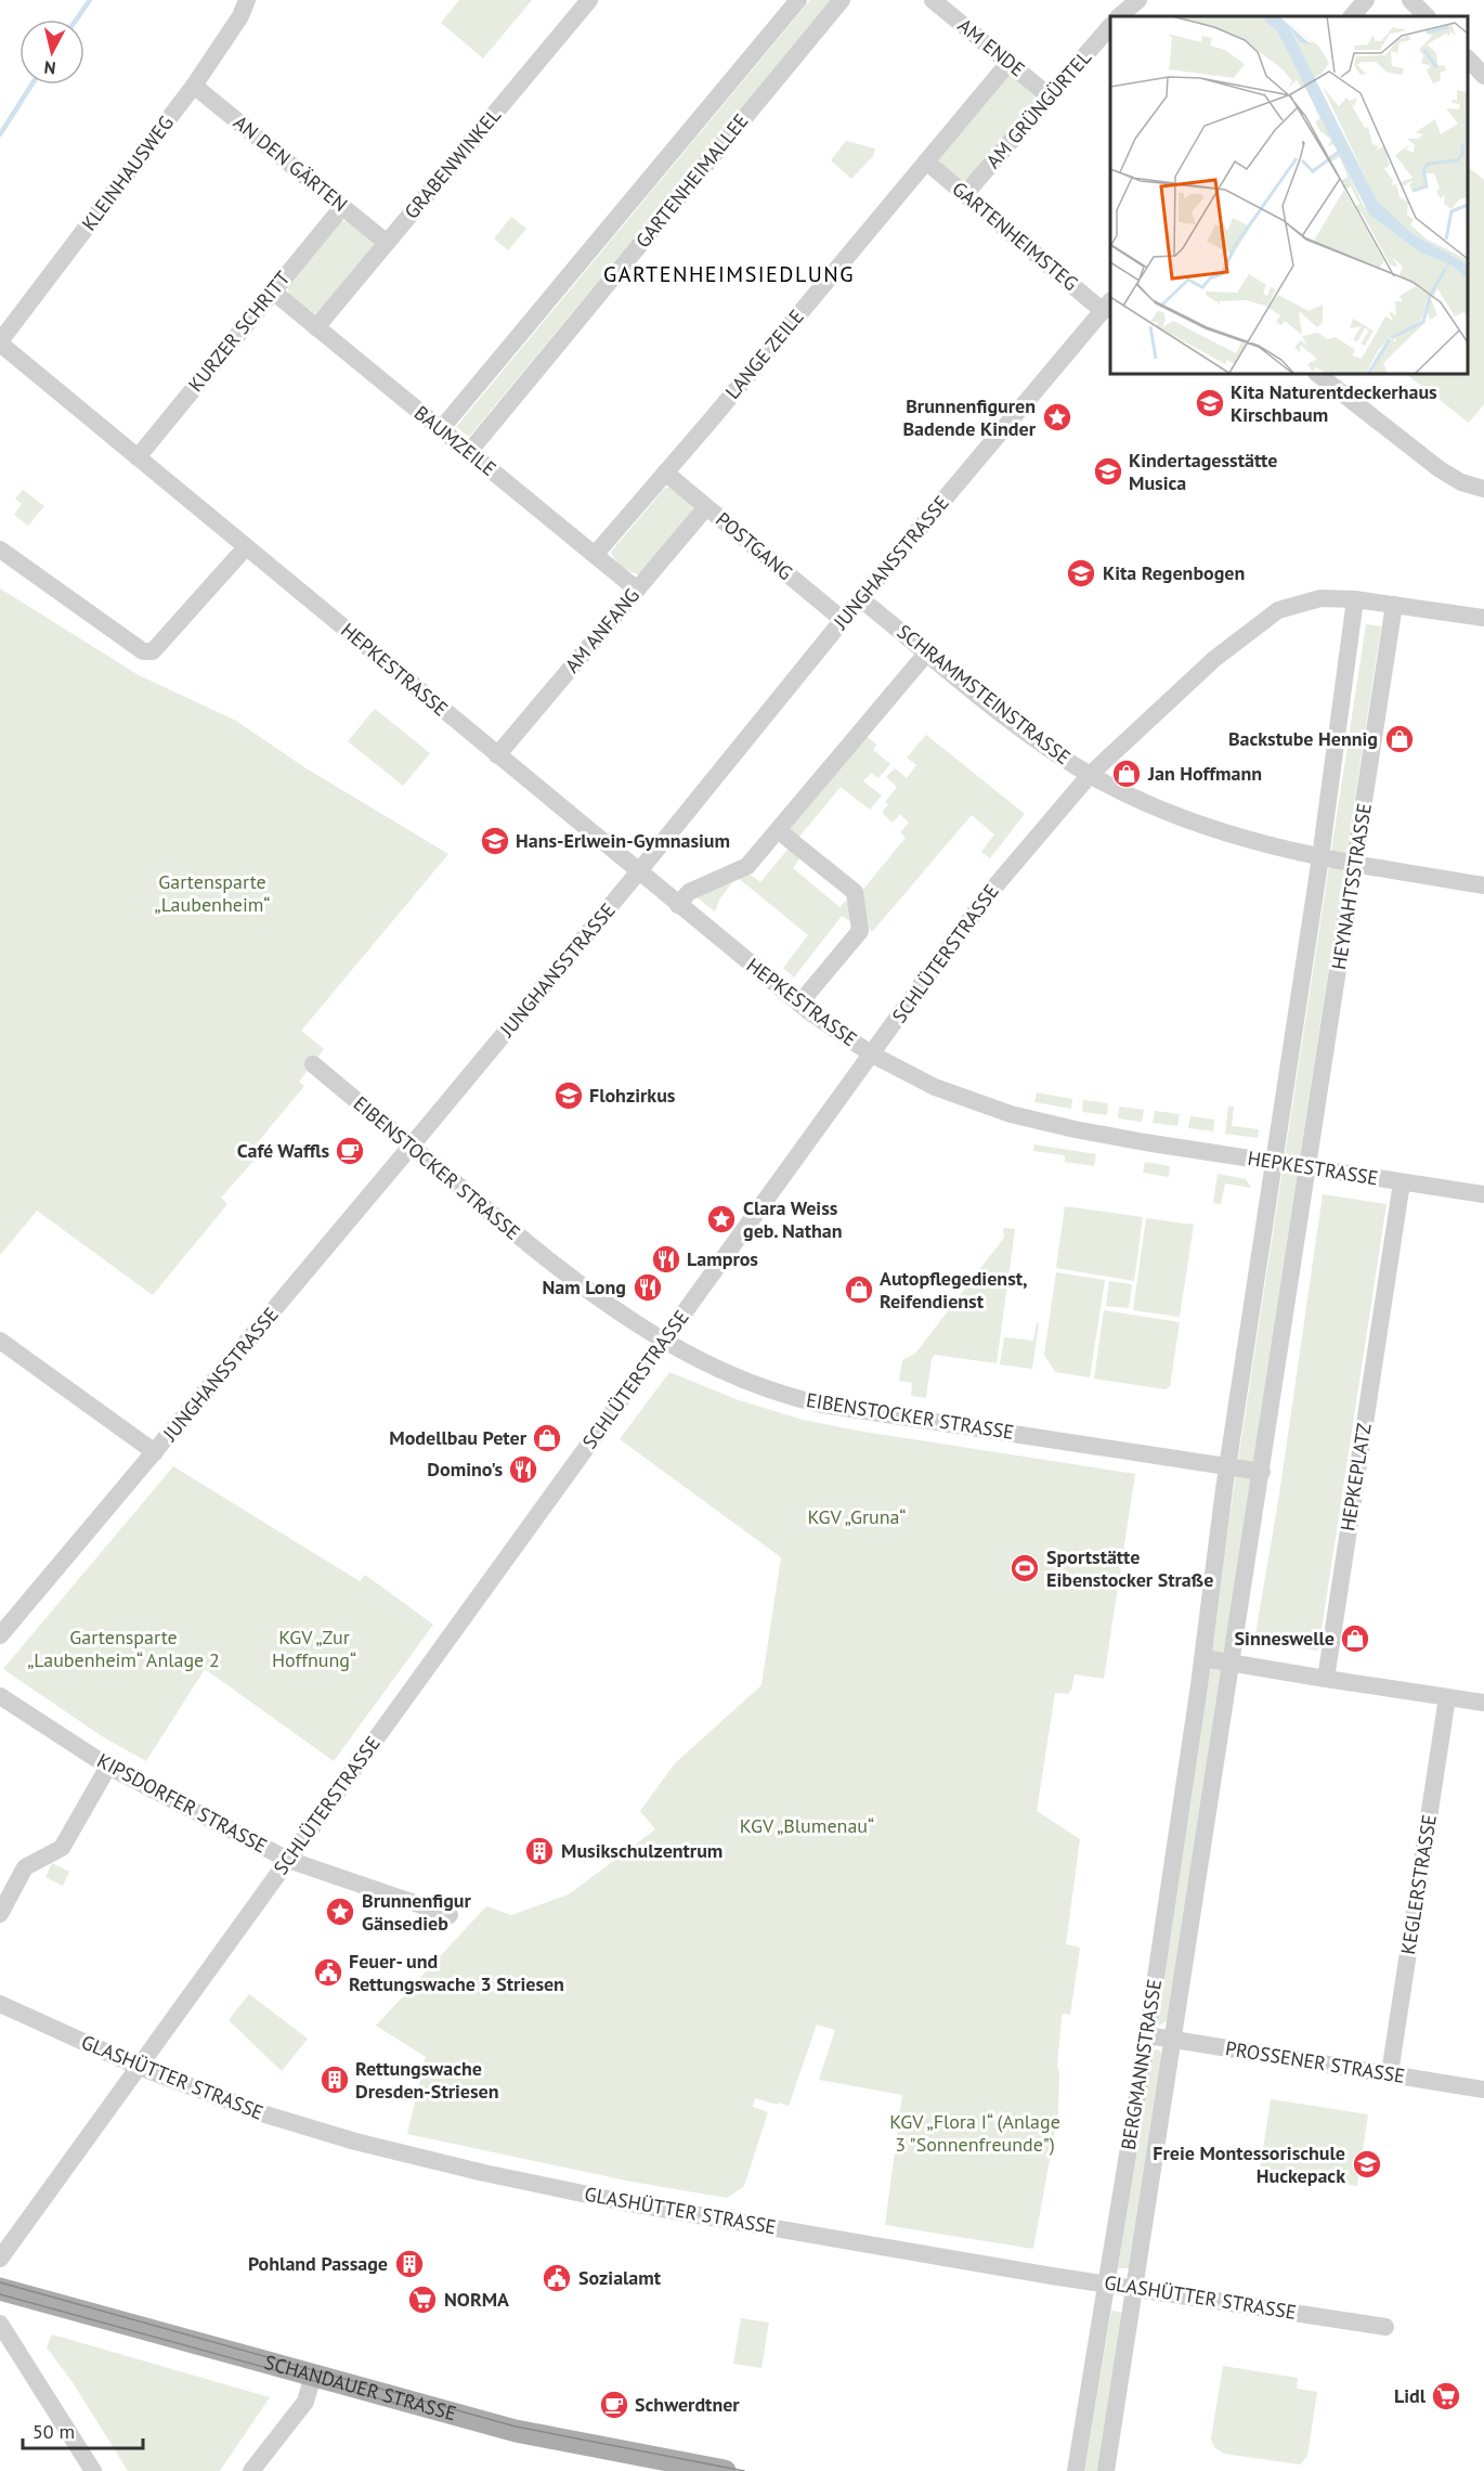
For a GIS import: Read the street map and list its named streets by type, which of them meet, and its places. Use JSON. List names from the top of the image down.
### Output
{
  "streets": {
    "main road": ["SCHANDAUER STRASSE"],
    "street": [
      "AM ENDE",
      "AM GRÜNGÜRTEL",
      "AN DEN GÄRTEN",
      "GRABENWINKEL",
      "KLEINHAUSWEG",
      "GARTENHEIMALLEE",
      "GARTENHEIMSTEG",
      "KURZER SCHRITT",
      "LANGE ZEILE",
      "BAUMZEILE",
      "POSTGANG",
      "JUNGHANSSTRASSE",
      "AM ANFANG",
      "HEPKESTRASSE",
      "SCHRAMMSTEINSTRASSE",
      "HEYNAHTSSTRASSE",
      "SCHLÜTERSTRASSE",
      "EIBENSTOCKER STRASSE",
      "HEPKEPLATZ",
      "KIPSDORFER STRASSE",
      "KEGLERSTRASSE",
      "PROSSENER STRASSE",
      "BERGMANNSTRASSE",
      "GLASHÜTTER STRASSE"
    ]
  },
  "crossings": [
    ["AM ENDE", "AM GRÜNGÜRTEL"],
    ["AM ENDE", "LANGE ZEILE"],
    ["AM GRÜNGÜRTEL", "GARTENHEIMSTEG"],
    ["AN DEN GÄRTEN", "GRABENWINKEL"],
    ["AN DEN GÄRTEN", "KLEINHAUSWEG"],
    ["AN DEN GÄRTEN", "KURZER SCHRITT"],
    ["GRABENWINKEL", "BAUMZEILE"],
    ["KLEINHAUSWEG", "HEPKESTRASSE"],
    ["GARTENHEIMALLEE", "BAUMZEILE"],
    ["GARTENHEIMSTEG", "LANGE ZEILE"],
    ["GARTENHEIMSTEG", "JUNGHANSSTRASSE"],
    ["KURZER SCHRITT", "BAUMZEILE"],
    ["KURZER SCHRITT", "HEPKESTRASSE"],
    ["LANGE ZEILE", "BAUMZEILE"],
    ["LANGE ZEILE", "POSTGANG"],
    ["BAUMZEILE", "AM ANFANG"],
    ["POSTGANG", "JUNGHANSSTRASSE"],
    ["POSTGANG", "AM ANFANG"],
    ["JUNGHANSSTRASSE", "HEPKESTRASSE"],
    ["JUNGHANSSTRASSE", "SCHRAMMSTEINSTRASSE"],
    ["JUNGHANSSTRASSE", "EIBENSTOCKER STRASSE"],
    ["AM ANFANG", "HEPKESTRASSE"],
    ["HEPKESTRASSE", "HEYNAHTSSTRASSE"],
    ["HEPKESTRASSE", "SCHLÜTERSTRASSE"],
    ["HEPKESTRASSE", "HEPKEPLATZ"],
    ["SCHRAMMSTEINSTRASSE", "HEYNAHTSSTRASSE"],
    ["SCHRAMMSTEINSTRASSE", "SCHLÜTERSTRASSE"],
    ["HEYNAHTSSTRASSE", "SCHLÜTERSTRASSE"],
    ["SCHLÜTERSTRASSE", "EIBENSTOCKER STRASSE"],
    ["SCHLÜTERSTRASSE", "KIPSDORFER STRASSE"],
    ["SCHLÜTERSTRASSE", "GLASHÜTTER STRASSE"],
    ["KEGLERSTRASSE", "PROSSENER STRASSE"],
    ["PROSSENER STRASSE", "BERGMANNSTRASSE"],
    ["BERGMANNSTRASSE", "GLASHÜTTER STRASSE"]
  ],
  "districts": ["GARTENHEIMSIEDLUNG"],
  "parks": [
    "Gartensparte „Laubenheim“",
    "KGV „Gruna“",
    "Gartensparte „Laubenheim“ Anlage 2",
    "KGV „Zur Hoffnung“",
    "KGV „Blumenau“",
    "KGV „Flora I“ (Anlage 3 \"Sonnenfreunde\")"
  ],
  "places": {
    "school or university": [
      "Kita Naturentdeckerhaus Kirschbaum",
      "Kindertagesstätte Musica",
      "Kita Regenbogen",
      "Hans-Erlwein-Gymnasium",
      "Flohzirkus",
      "Freie Montessorischule Huckepack"
    ],
    "place": ["Brunnenfiguren Badende Kinder", "Clara Weiss geb. Nathan", "Brunnenfigur Gänsedieb"],
    "shop": [
      "Backstube Hennig",
      "Jan Hoffmann",
      "Autopflegedienst, Reifendienst",
      "Modellbau Peter",
      "Sinneswelle"
    ],
    "cafe": ["Café Waffls", "Schwerdtner"],
    "restaurant": ["Lampros", "Nam Long", "Domino's"],
    "sports": ["Sportstätte Eibenstocker Straße"],
    "building": ["Musikschulzentrum", "Rettungswache Dresden-Striesen", "Pohland Passage"],
    "public building": ["Feuer- und Rettungswache 3 Striesen", "Sozialamt"],
    "supermarket": ["NORMA", "Lidl"]
  },
  "scale_bar": "50 m",
  "north": "bottom"
}
